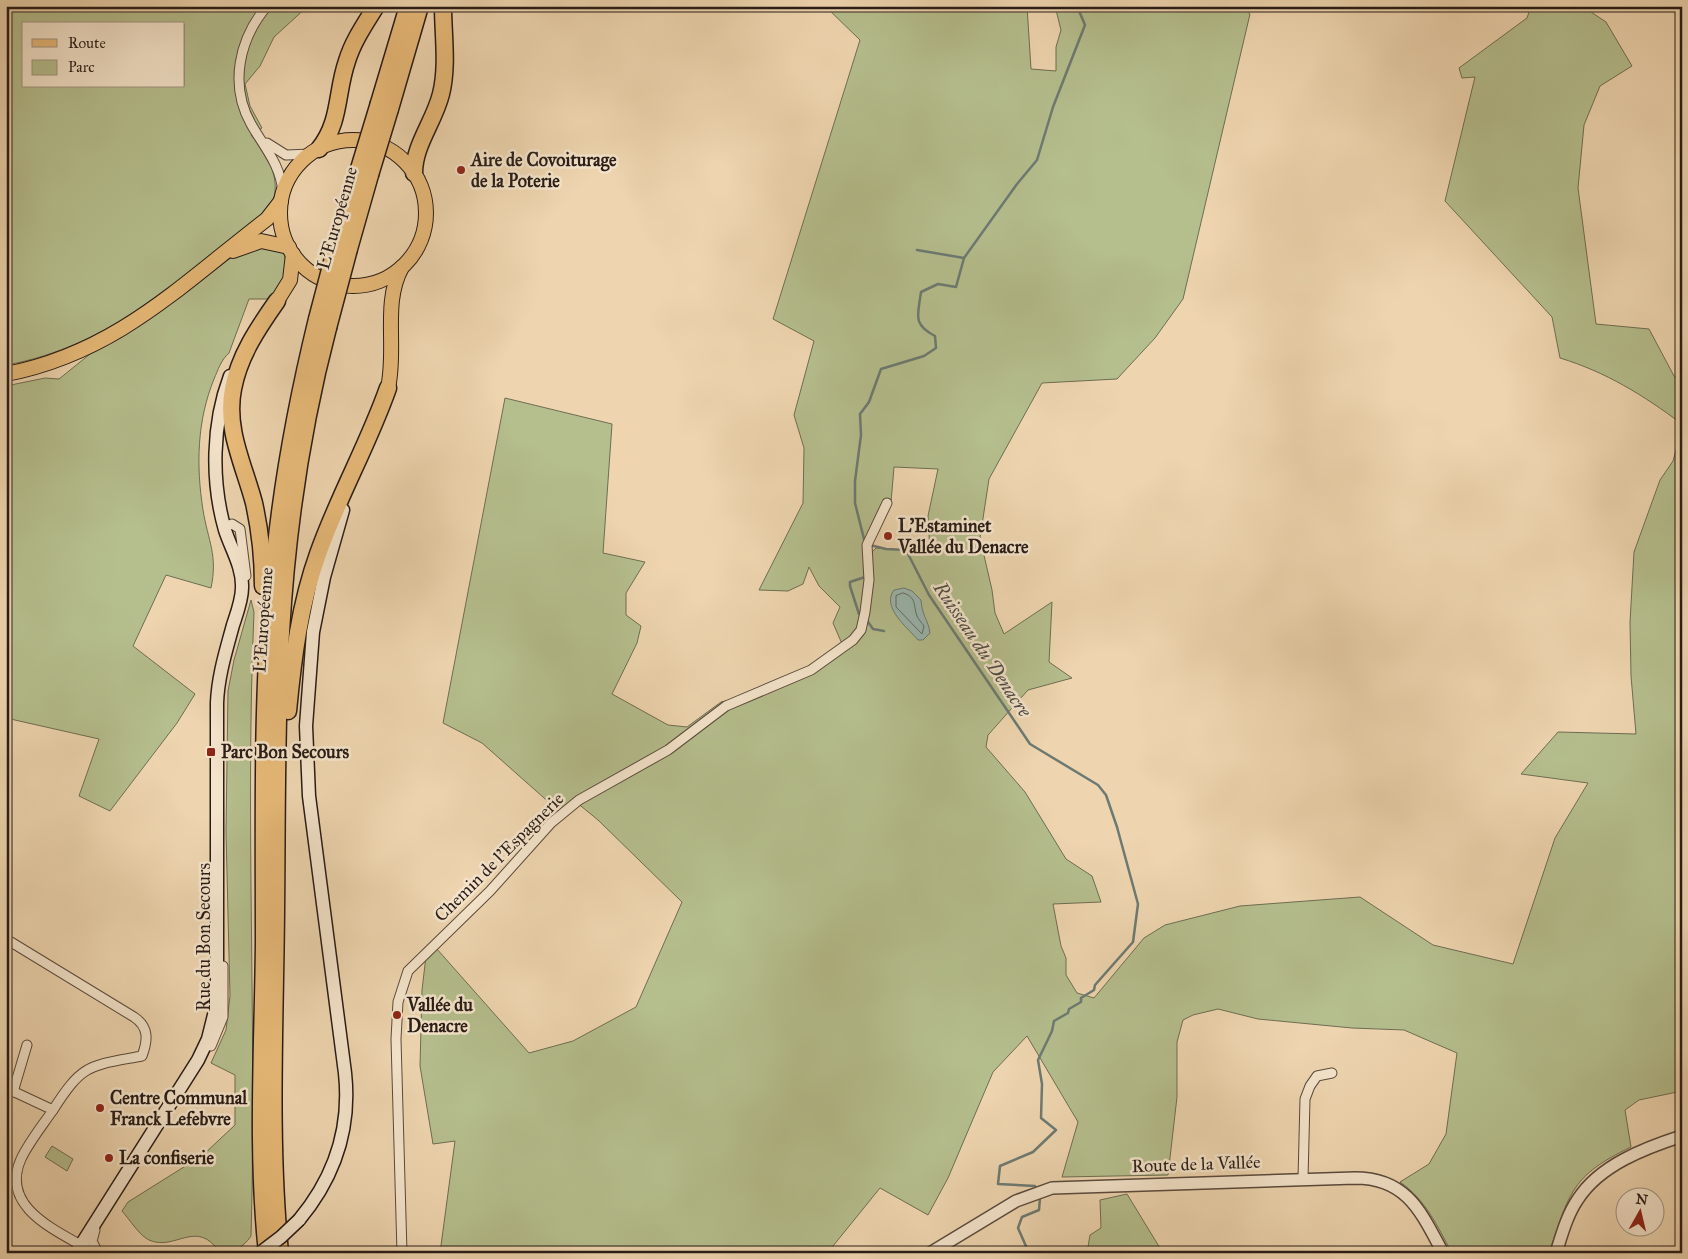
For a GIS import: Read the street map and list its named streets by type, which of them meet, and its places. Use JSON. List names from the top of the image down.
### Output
{
  "streets": {
    "highway": ["L'Européenne"],
    "main road": ["Rue du Bon Secours"],
    "street": ["Chemin de l'Espagnerie", "Route de la Vallée"]
  },
  "water": ["Ruisseau du Denacre"],
  "places": {
    "other": [
      "Aire de Covoiturage de la Poterie",
      "L'Estaminet Vallée du Denacre",
      "Vallée du Denacre",
      "Centre Communal Franck Lefebvre",
      "La confiserie"
    ],
    "transit": ["Parc Bon Secours"]
  },
  "legend": ["Route", "Parc"],
  "north": "top"
}
